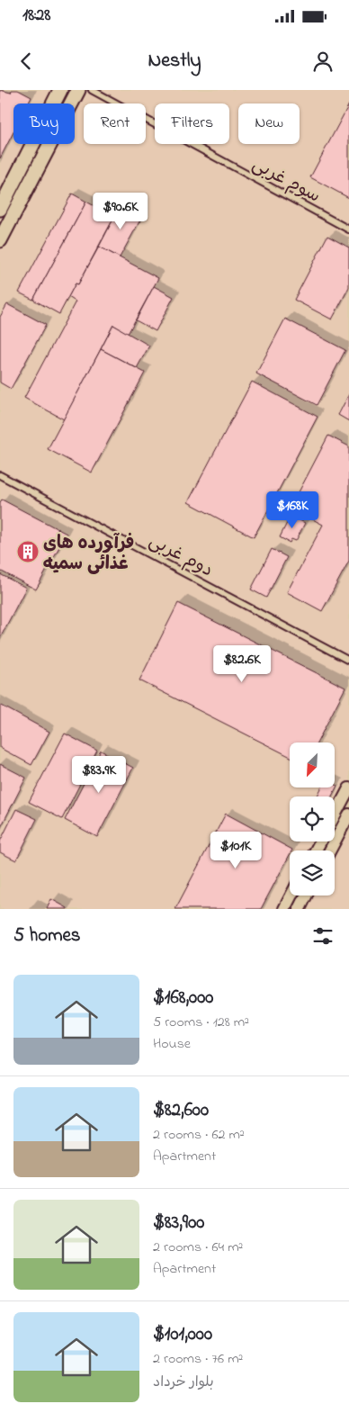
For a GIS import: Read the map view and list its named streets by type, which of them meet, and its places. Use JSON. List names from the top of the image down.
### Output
{
  "streets": {
    "lane": ["سوم غربی", "دوم غربی"]
  },
  "places": {
    "building": ["فرآورده های غذائی سمیه"]
  },
  "north": "bottom left",
  "page": {
    "status": "18:28",
    "header": "Nestly",
    "chip": [
      "Buy",
      "Rent",
      "Filters",
      "New"
    ],
    "price": [
      "$90.6K",
      "$168K",
      "$82.6K",
      "$83.9K",
      "$101K"
    ],
    "heading": "5 homes",
    "list": [
      {
        "name": "$168,000",
        "note": "5 rooms · 128 m² · House"
      },
      {
        "name": "$82,600",
        "note": "2 rooms · 62 m² · Apartment"
      },
      {
        "name": "$83,900",
        "note": "2 rooms · 64 m² · Apartment"
      },
      {
        "name": "$101,000",
        "note": "2 rooms · 76 m² · بلوار خرداد"
      }
    ]
  }
}
